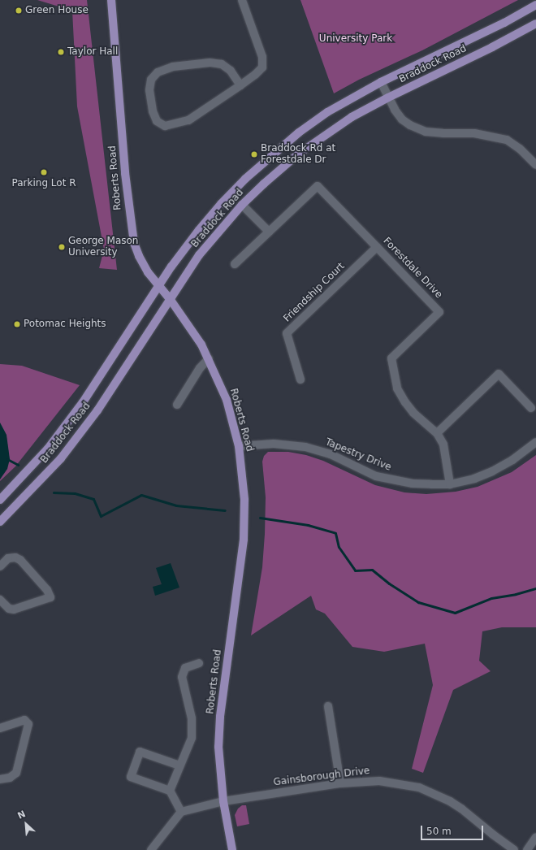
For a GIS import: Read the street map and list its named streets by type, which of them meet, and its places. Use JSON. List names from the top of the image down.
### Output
{
  "streets": {
    "main road": ["Braddock Road", "Roberts Road"],
    "street": [
      "Forestdale Drive",
      "Friendship Court",
      "Tapestry Drive",
      "Gainsborough Drive"
    ]
  },
  "crossings": [
    ["Braddock Road", "Roberts Road"],
    ["Roberts Road", "Tapestry Drive"],
    ["Roberts Road", "Gainsborough Drive"],
    ["Forestdale Drive", "Friendship Court"],
    ["Forestdale Drive", "Tapestry Drive"]
  ],
  "parks": ["University Park"],
  "places": [
    "Green House",
    "Taylor Hall",
    "Braddock Rd at Forestdale Dr",
    "Parking Lot R",
    "George Mason University",
    "Potomac Heights"
  ],
  "scale_bar": "50 m",
  "north": "top left"
}
